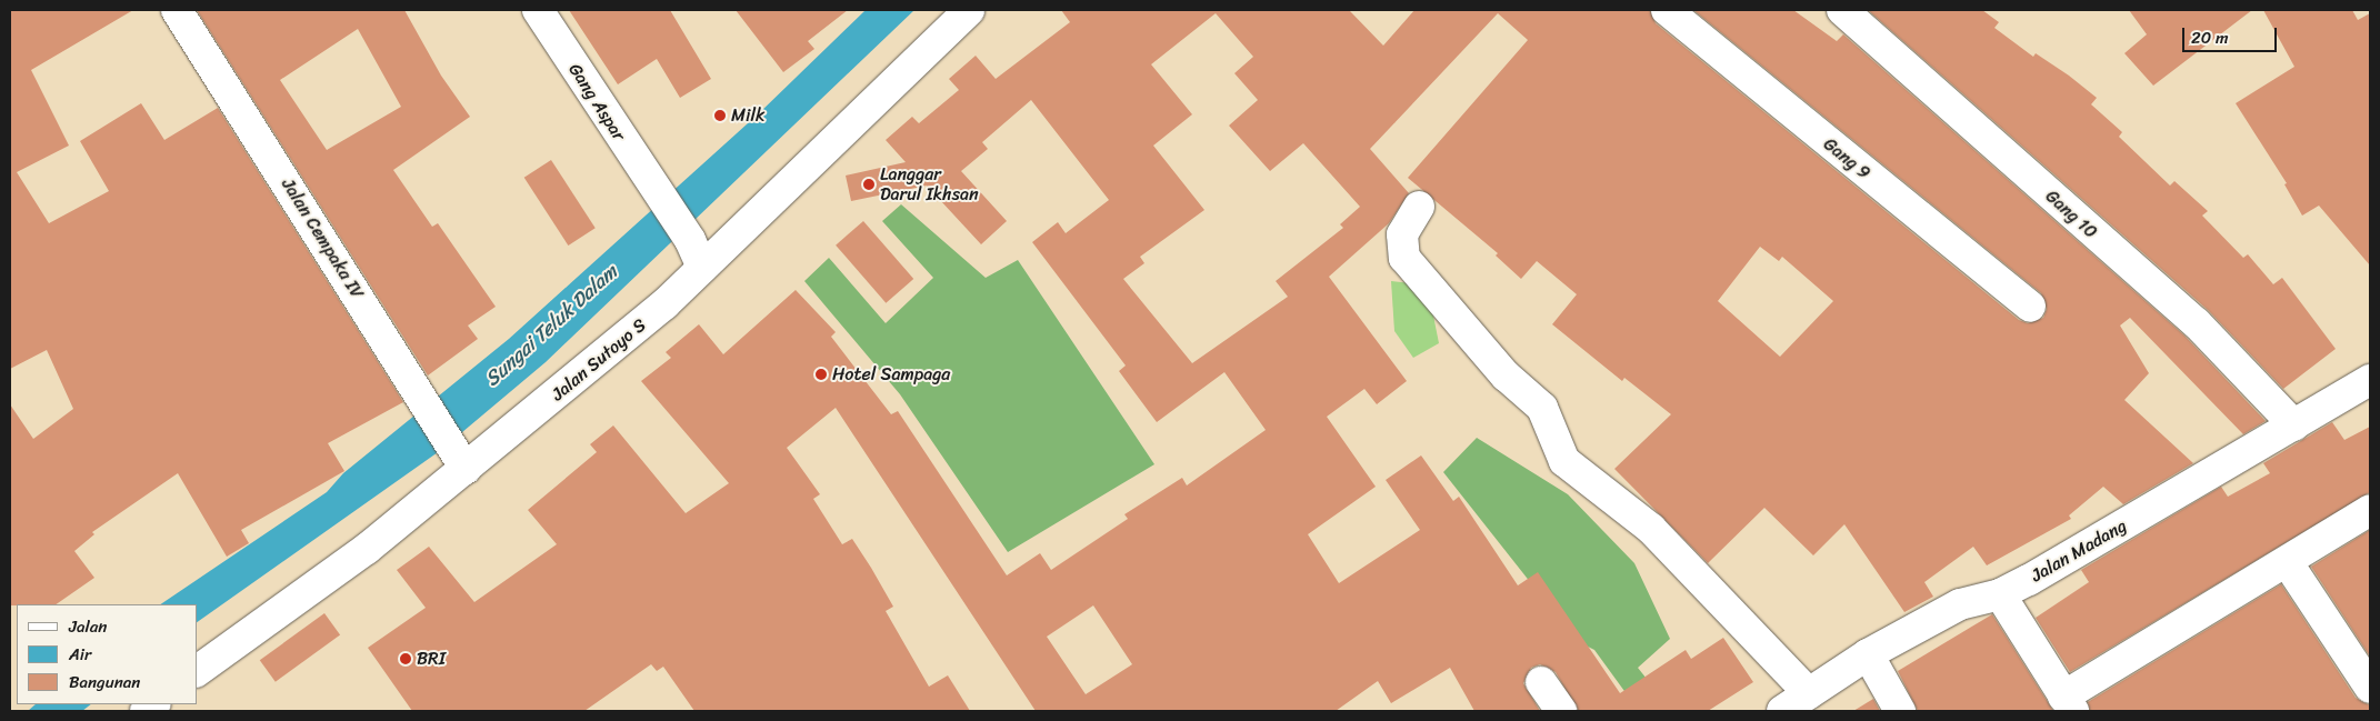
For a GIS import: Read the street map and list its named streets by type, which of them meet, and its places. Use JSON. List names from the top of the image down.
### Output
{
  "streets": {
    "main road": [
      "Gang Aspar",
      "Gang 9",
      "Gang 10",
      "Jalan Cempaka IV",
      "Jalan Sutoyo S",
      "Jalan Madang"
    ]
  },
  "crossings": [
    ["Gang Aspar", "Jalan Sutoyo S"],
    ["Gang 10", "Jalan Madang"],
    ["Jalan Cempaka IV", "Jalan Sutoyo S"]
  ],
  "water": ["Sungai Teluk Dalam"],
  "places": [
    "Milk",
    "Langgar Darul Ikhsan",
    "Hotel Sampaga",
    "BRI"
  ],
  "legend": ["Jalan", "Air", "Bangunan"],
  "scale_bar": "20 m"
}
